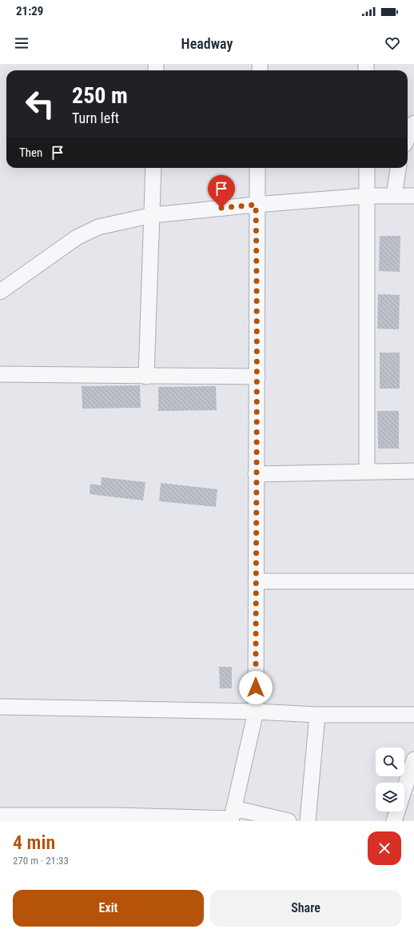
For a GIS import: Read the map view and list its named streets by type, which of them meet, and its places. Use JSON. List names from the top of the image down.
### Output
{
  "page": {
    "status": "21:29",
    "header": "Headway",
    "turn": ["250 m", "Turn left"],
    "then": "Then",
    "heading": ["4 min", "270 m · 21:33"],
    "buttons": ["Exit", "Share"]
  }
}
